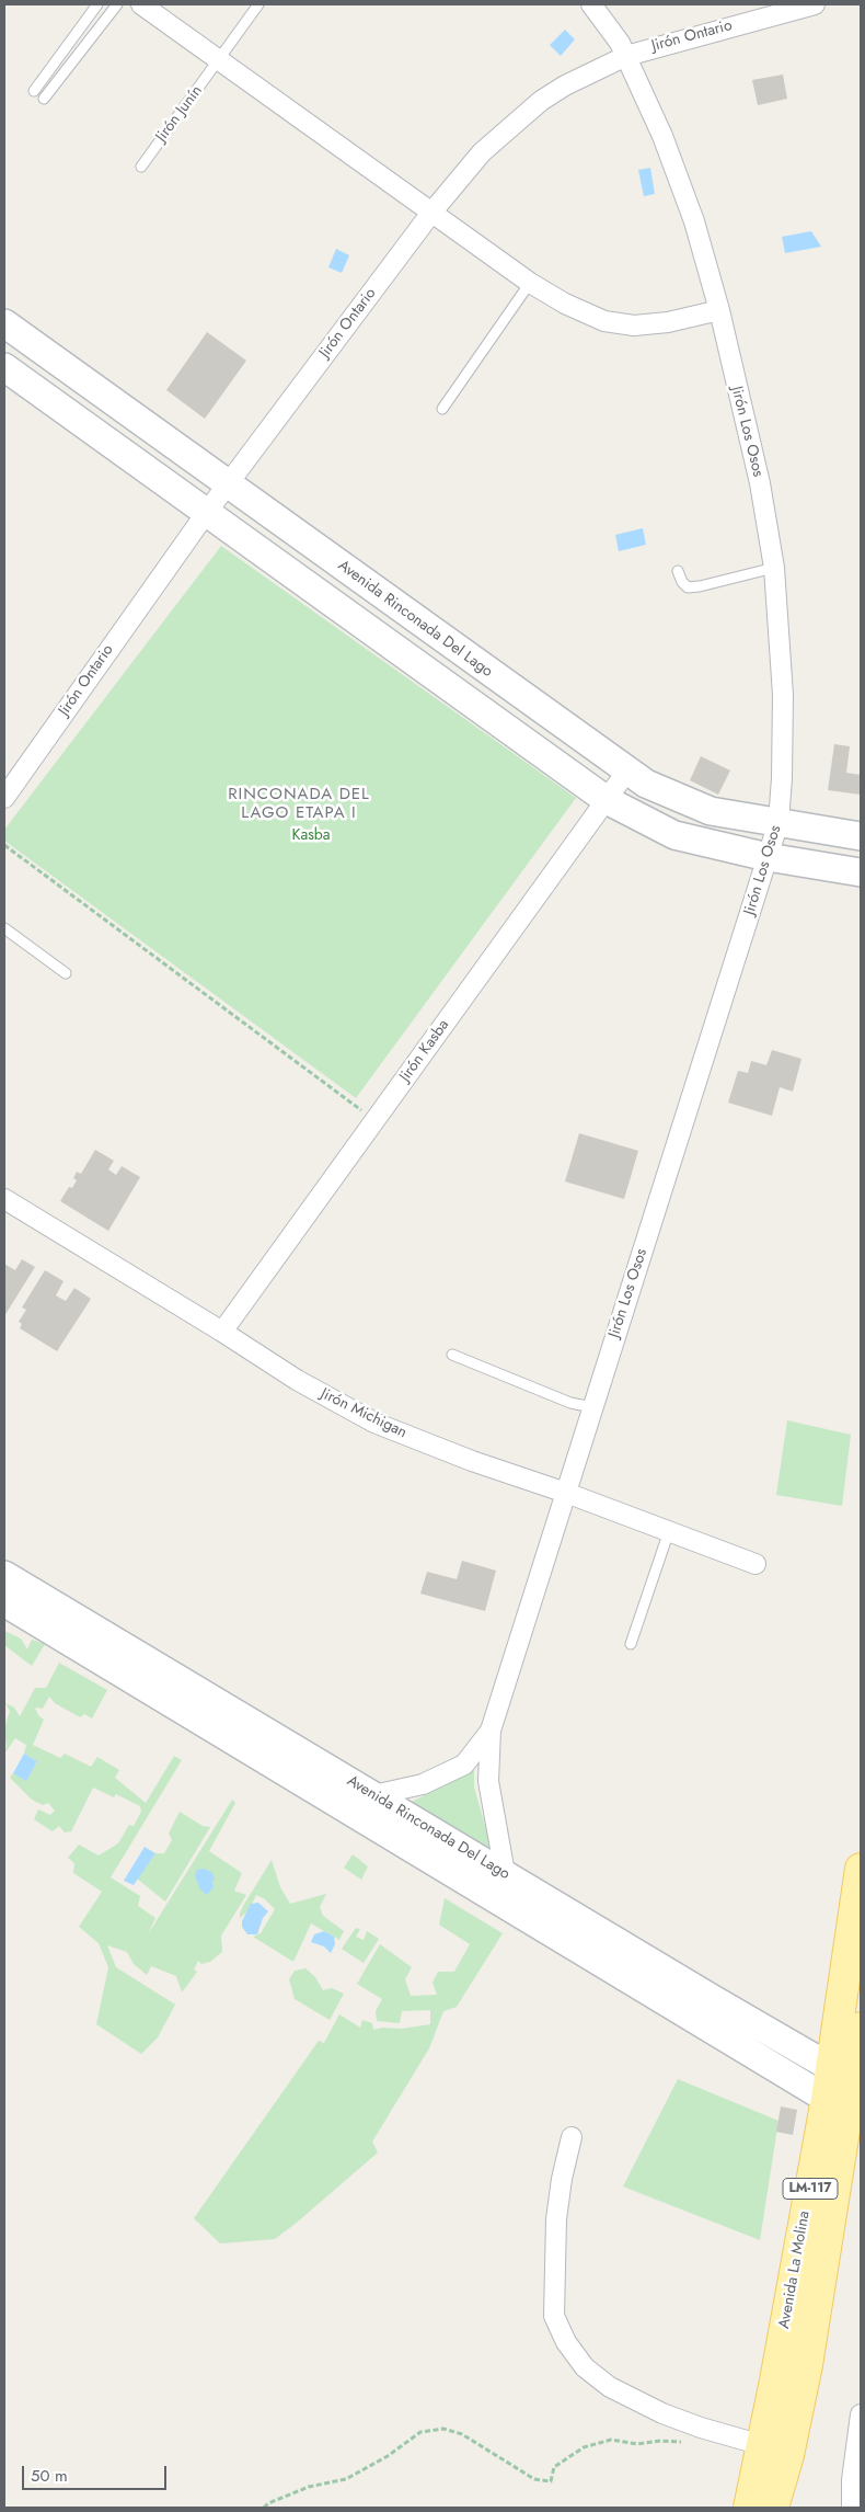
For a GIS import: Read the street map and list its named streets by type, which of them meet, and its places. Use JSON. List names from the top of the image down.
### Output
{
  "streets": {
    "main road": ["LM-117", "Avenida La Molina"],
    "street": [
      "Jirón Ontario",
      "Jirón Los Osos",
      "Avenida Rinconada Del Lago",
      "Jirón Kasba",
      "Jirón Michigan"
    ],
    "lane": ["Jirón Junín"]
  },
  "crossings": [
    ["Jirón Ontario", "Jirón Los Osos"],
    ["Jirón Ontario", "Avenida Rinconada Del Lago"],
    ["Jirón Los Osos", "Avenida Rinconada Del Lago"],
    ["Jirón Los Osos", "Jirón Michigan"],
    ["Avenida Rinconada Del Lago", "Jirón Kasba"],
    ["Avenida Rinconada Del Lago", "Avenida La Molina"],
    ["Jirón Kasba", "Jirón Michigan"]
  ],
  "districts": ["RINCONADA DEL LAGO ETAPA I"],
  "parks": ["Kasba"],
  "scale_bar": "50 m"
}
